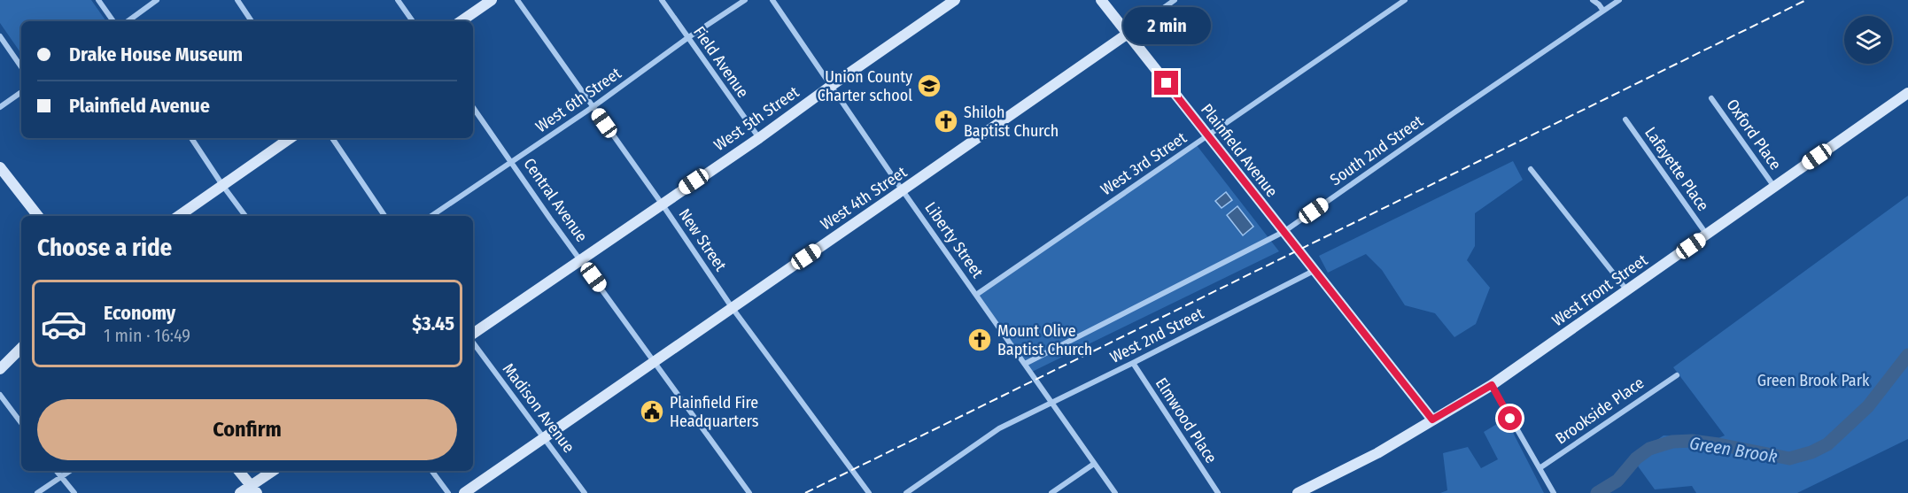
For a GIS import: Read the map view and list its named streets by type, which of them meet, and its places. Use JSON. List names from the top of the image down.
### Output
{
  "streets": {
    "main road": [
      "West 5th Street",
      "Plainfield Avenue",
      "West 4th Street",
      "West Front Street"
    ],
    "street": [
      "Field Avenue",
      "West 6th Street",
      "Oxford Place",
      "South 2nd Street",
      "West 3rd Street",
      "Lafayette Place",
      "Central Avenue",
      "New Street",
      "Liberty Street",
      "West 2nd Street",
      "Madison Avenue",
      "Brookside Place",
      "Elmwood Place"
    ]
  },
  "crossings": [
    ["Field Avenue", "West 6th Street"],
    ["Field Avenue", "West 5th Street"],
    ["West 6th Street", "Central Avenue"],
    ["West 6th Street", "New Street"],
    ["West 5th Street", "Central Avenue"],
    ["West 5th Street", "New Street"],
    ["West 5th Street", "Liberty Street"],
    ["Oxford Place", "West Front Street"],
    ["Plainfield Avenue", "South 2nd Street"],
    ["Plainfield Avenue", "West 3rd Street"],
    ["Plainfield Avenue", "West 4th Street"],
    ["Plainfield Avenue", "West Front Street"],
    ["Plainfield Avenue", "West 2nd Street"],
    ["South 2nd Street", "Liberty Street"],
    ["West 3rd Street", "Liberty Street"],
    ["Lafayette Place", "West Front Street"],
    ["West 4th Street", "Central Avenue"],
    ["West 4th Street", "New Street"],
    ["West 4th Street", "Liberty Street"],
    ["West 4th Street", "Madison Avenue"],
    ["Liberty Street", "West 2nd Street"],
    ["West 2nd Street", "Elmwood Place"]
  ],
  "water": ["Green Brook"],
  "parks": ["Green Brook Park"],
  "places": {
    "school or university": ["Union County Charter school"],
    "church": ["Shiloh Baptist Church", "Mount Olive Baptist Church"],
    "public building": ["Plainfield Fire Headquarters"]
  },
  "page": {
    "bubble": "2 min",
    "banner": ["Drake House Museum", "Plainfield Avenue"],
    "heading": "Choose a ride",
    "list": [
      {
        "name": "Economy",
        "note": "1 min · 16:49",
        "value": "$3.45"
      }
    ],
    "buttons": "Confirm"
  }
}
